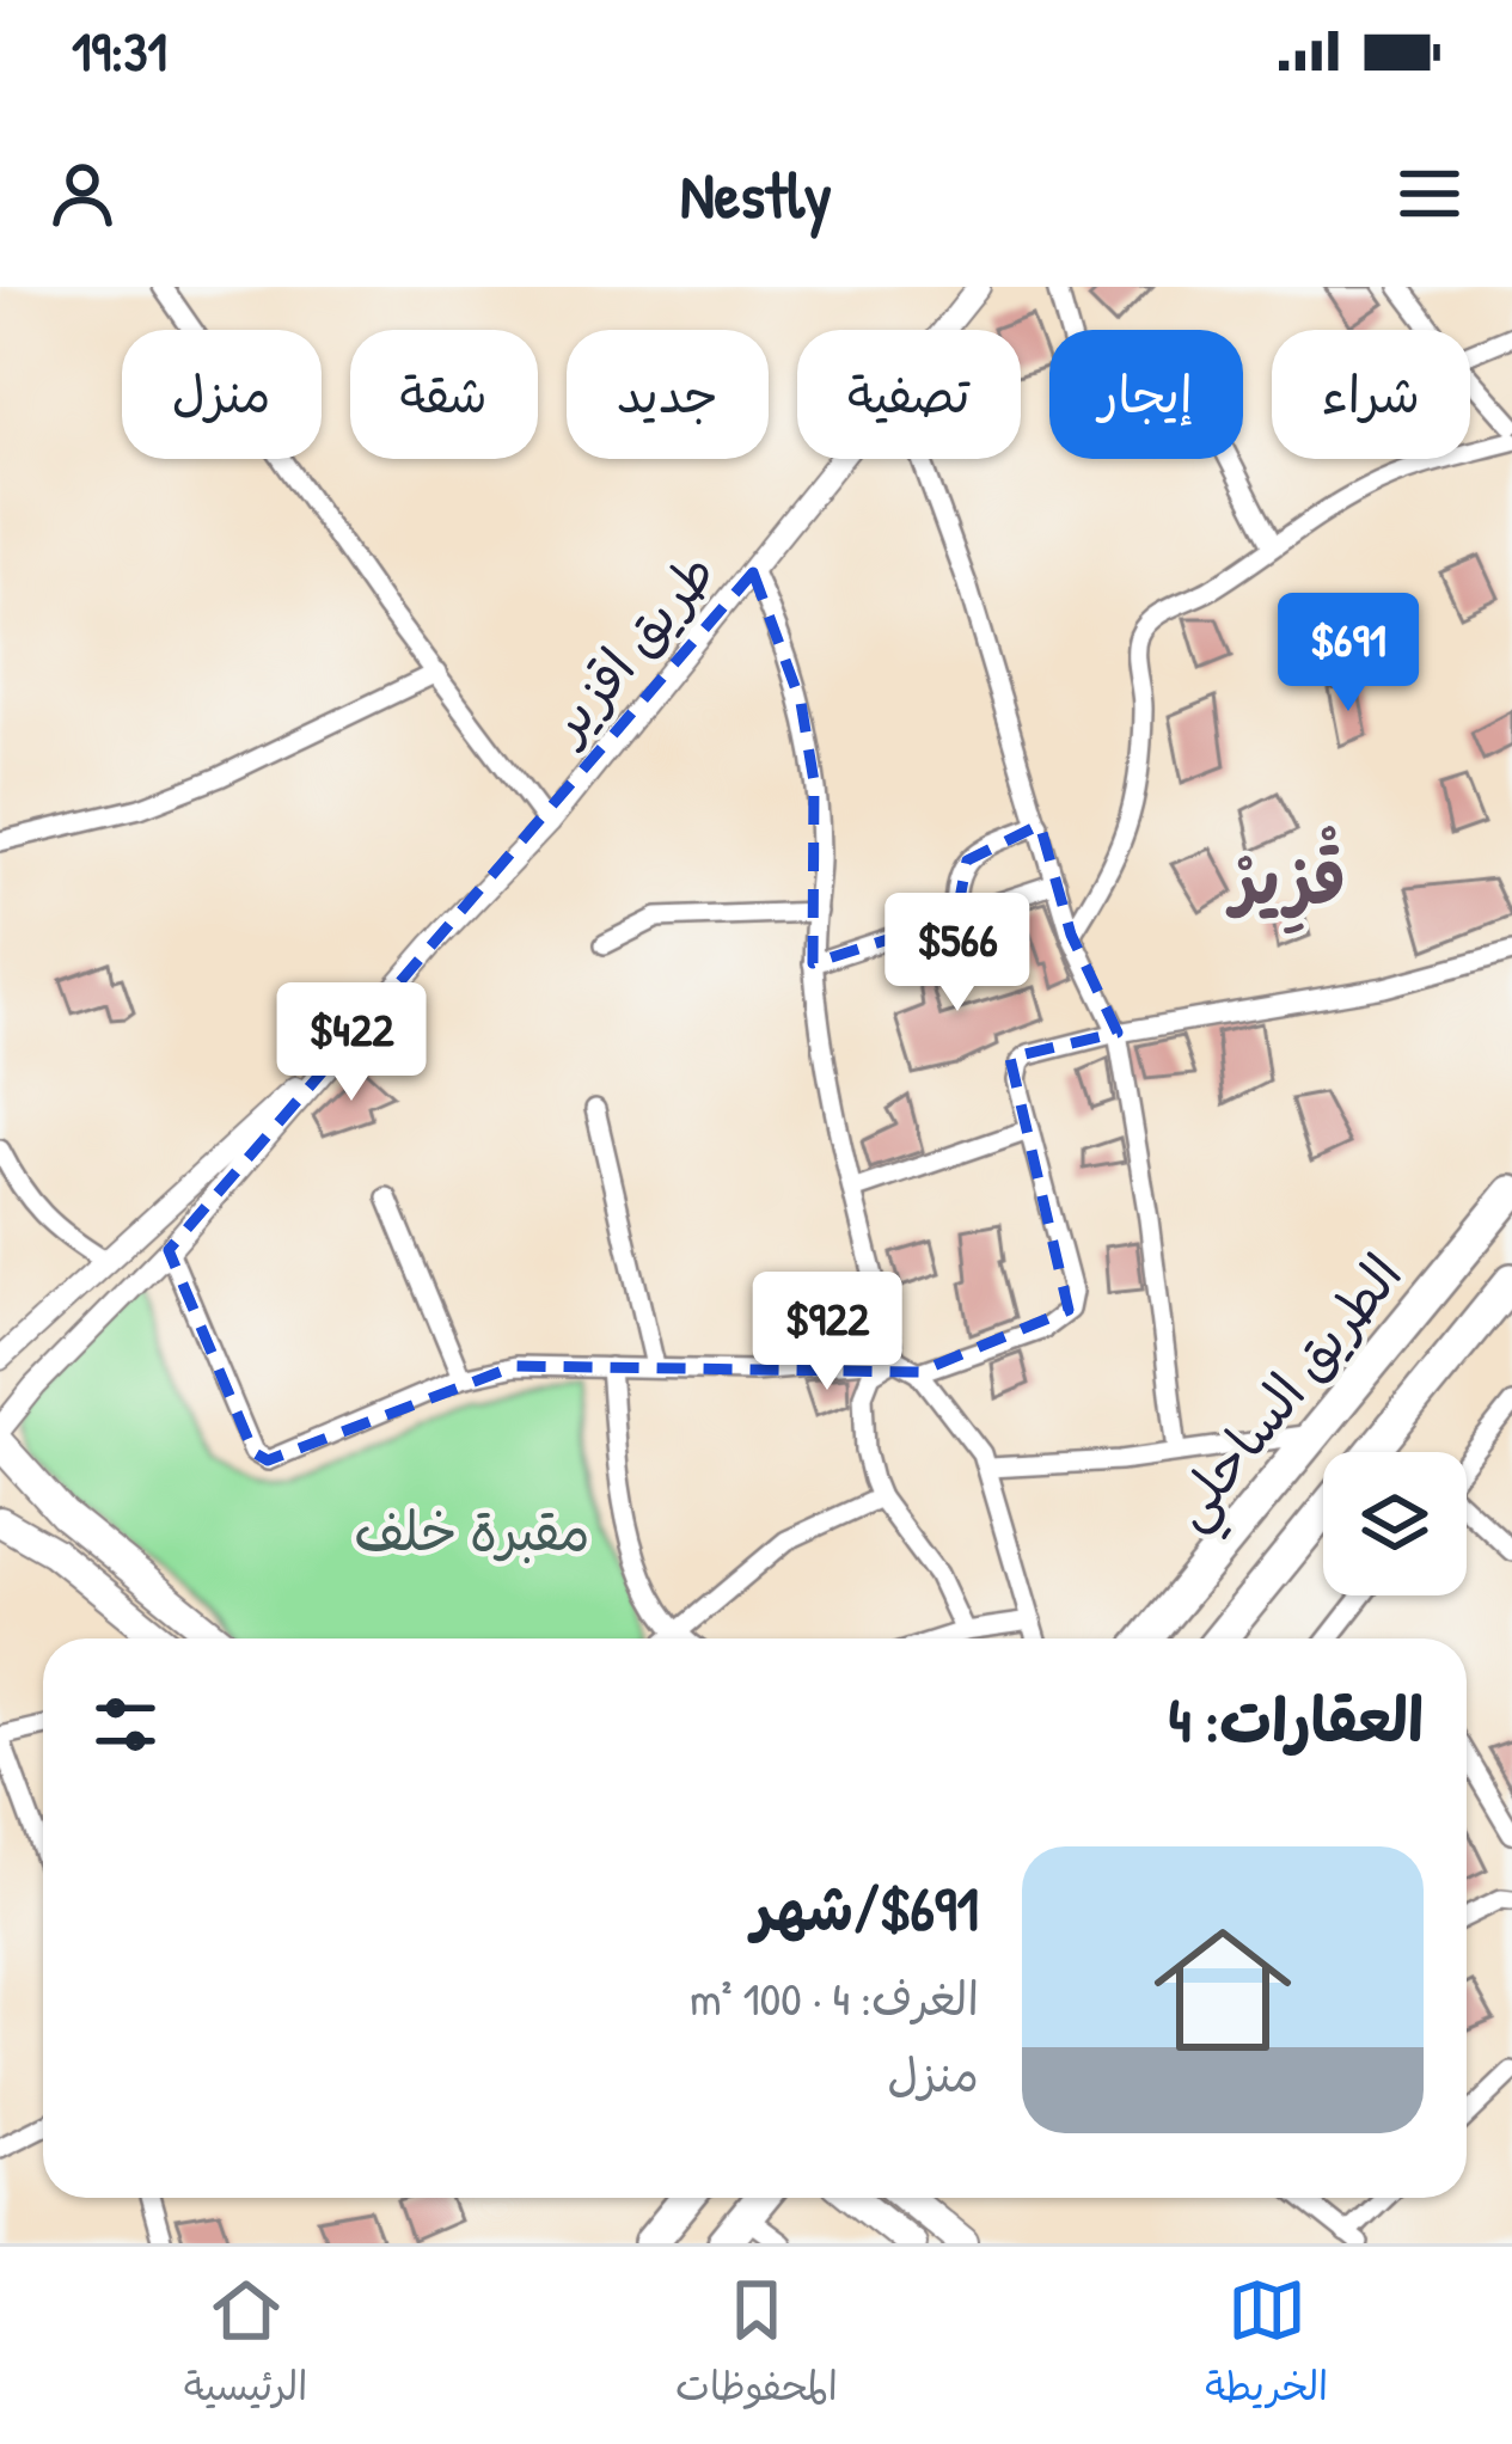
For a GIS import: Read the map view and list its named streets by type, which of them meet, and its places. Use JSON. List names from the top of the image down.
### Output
{
  "streets": {
    "highway": ["الطريق الساحلي"],
    "street": ["طريق اقزير"]
  },
  "districts": ["قْزِيرْ"],
  "parks": ["مقبرة خلف"],
  "page": {
    "status": "19:31",
    "header": "Nestly",
    "chip": [
      "شراء",
      "إيجار",
      "تصفية",
      "جديد",
      "شقة",
      "منزل"
    ],
    "price": [
      "$691",
      "$566",
      "$422",
      "$922"
    ],
    "heading": "العقارات: 4",
    "list": [
      {
        "name": "$691/شهر",
        "note": "الغرف: 4 · 100 m² · منزل"
      }
    ],
    "tabs": ["الخريطة", "المحفوظات", "الرئيسية"]
  }
}
